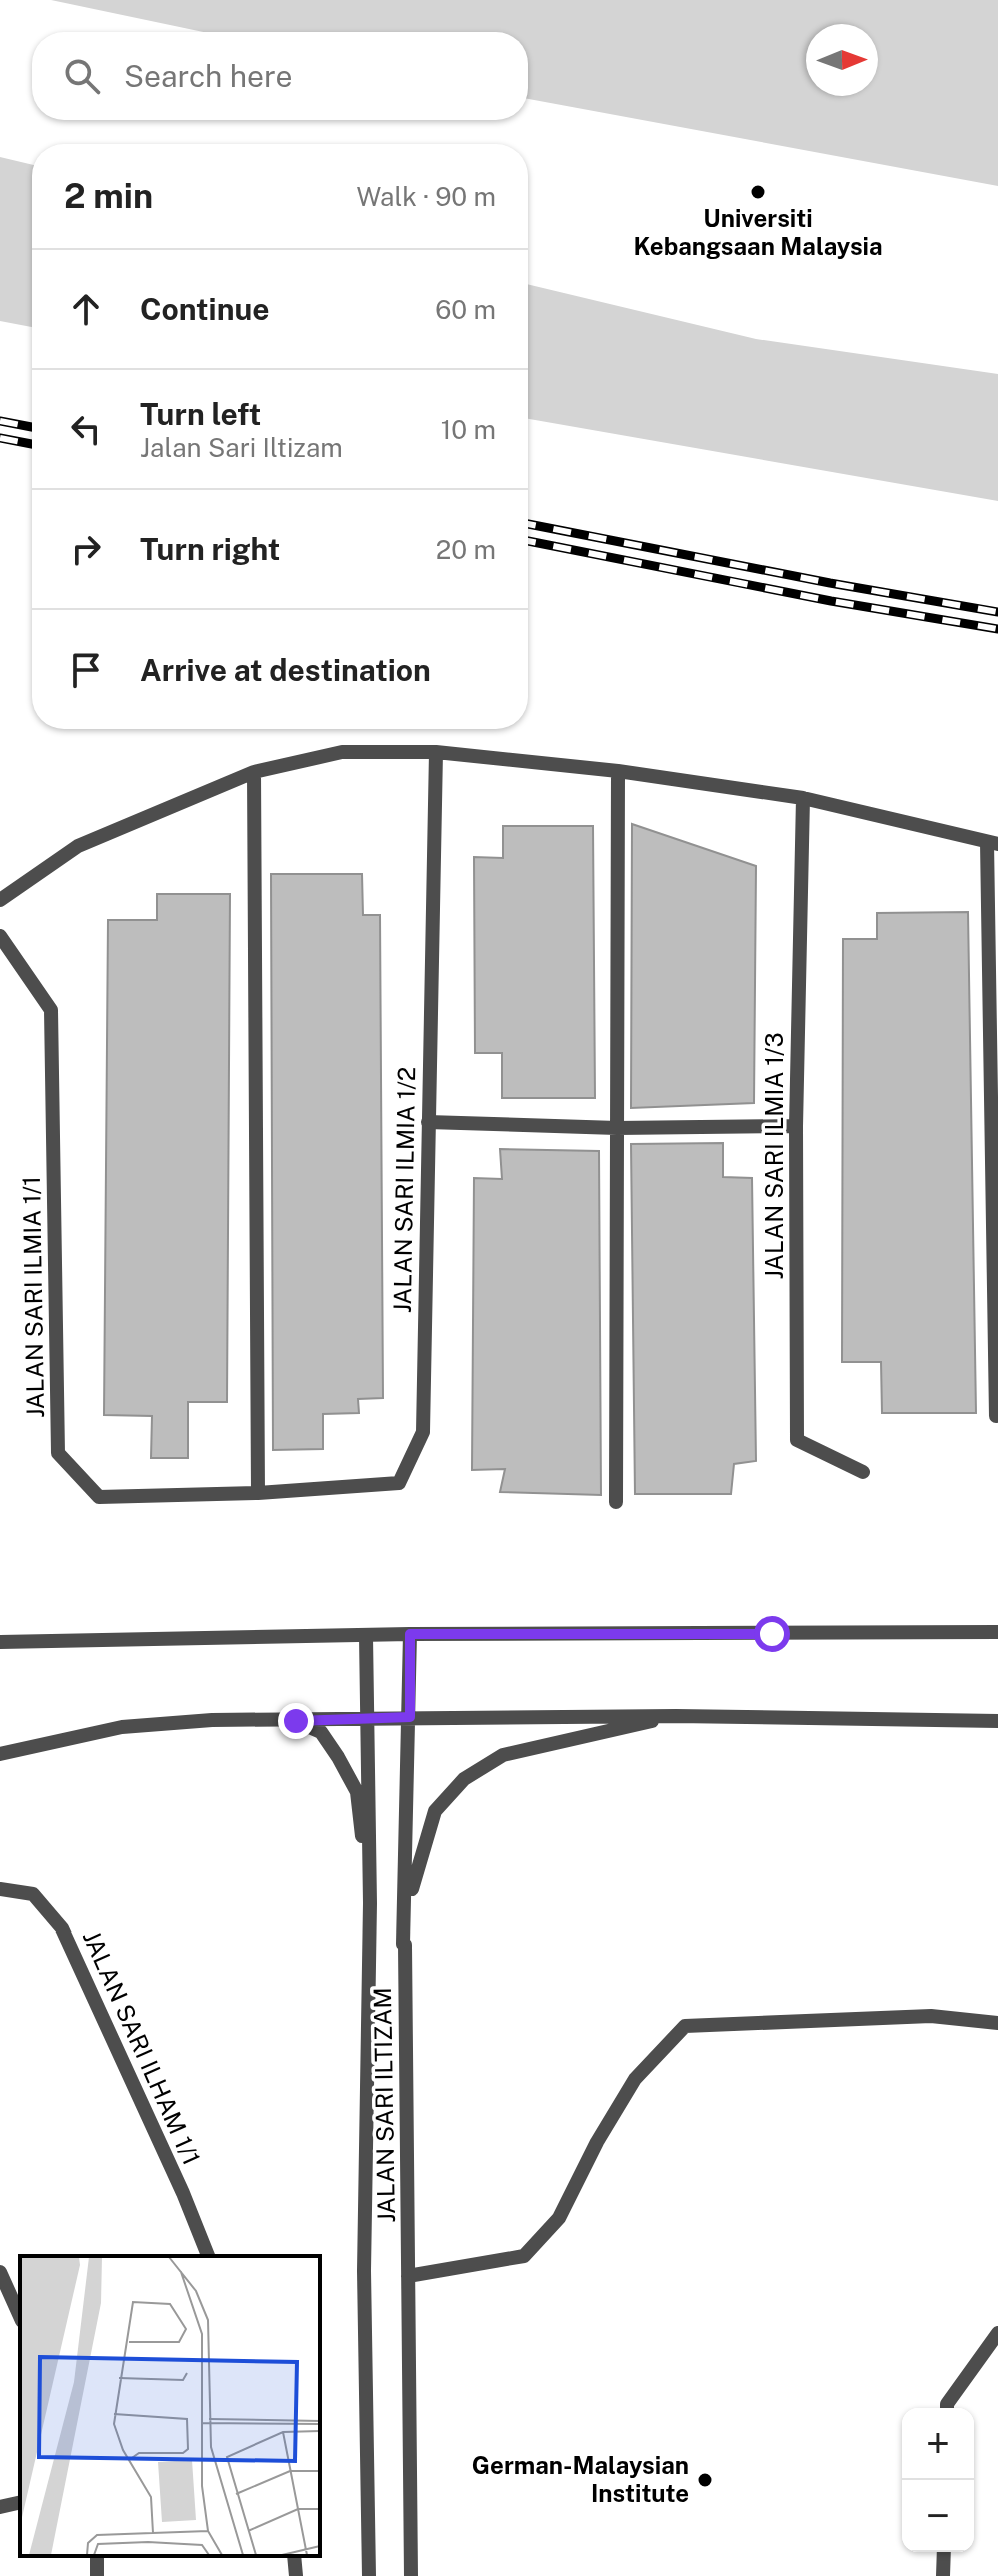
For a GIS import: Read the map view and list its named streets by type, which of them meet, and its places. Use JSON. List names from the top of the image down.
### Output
{
  "streets": {
    "street": [
      "JALAN SARI ILMIA 1/3",
      "JALAN SARI ILMIA 1/2",
      "JALAN SARI ILMIA 1/1",
      "JALAN SARI ILHAM 1/1",
      "JALAN SARI ILTIZAM"
    ]
  },
  "crossings": [
    ["JALAN SARI ILMIA 1/2", "JALAN SARI ILMIA 1/1"]
  ],
  "places": ["Universiti Kebangsaan Malaysia", "German-Malaysian Institute"],
  "north": "right",
  "page": {
    "search": "Search here",
    "heading": ["2 min", "Walk · 90 m"],
    "list": [
      ["Continue", "60 m"],
      ["Turn left", "Jalan Sari Iltizam", "10 m"],
      ["Turn right", "20 m"],
      "Arrive at destination"
    ],
    "map_buttons": ["+", "−"]
  }
}
